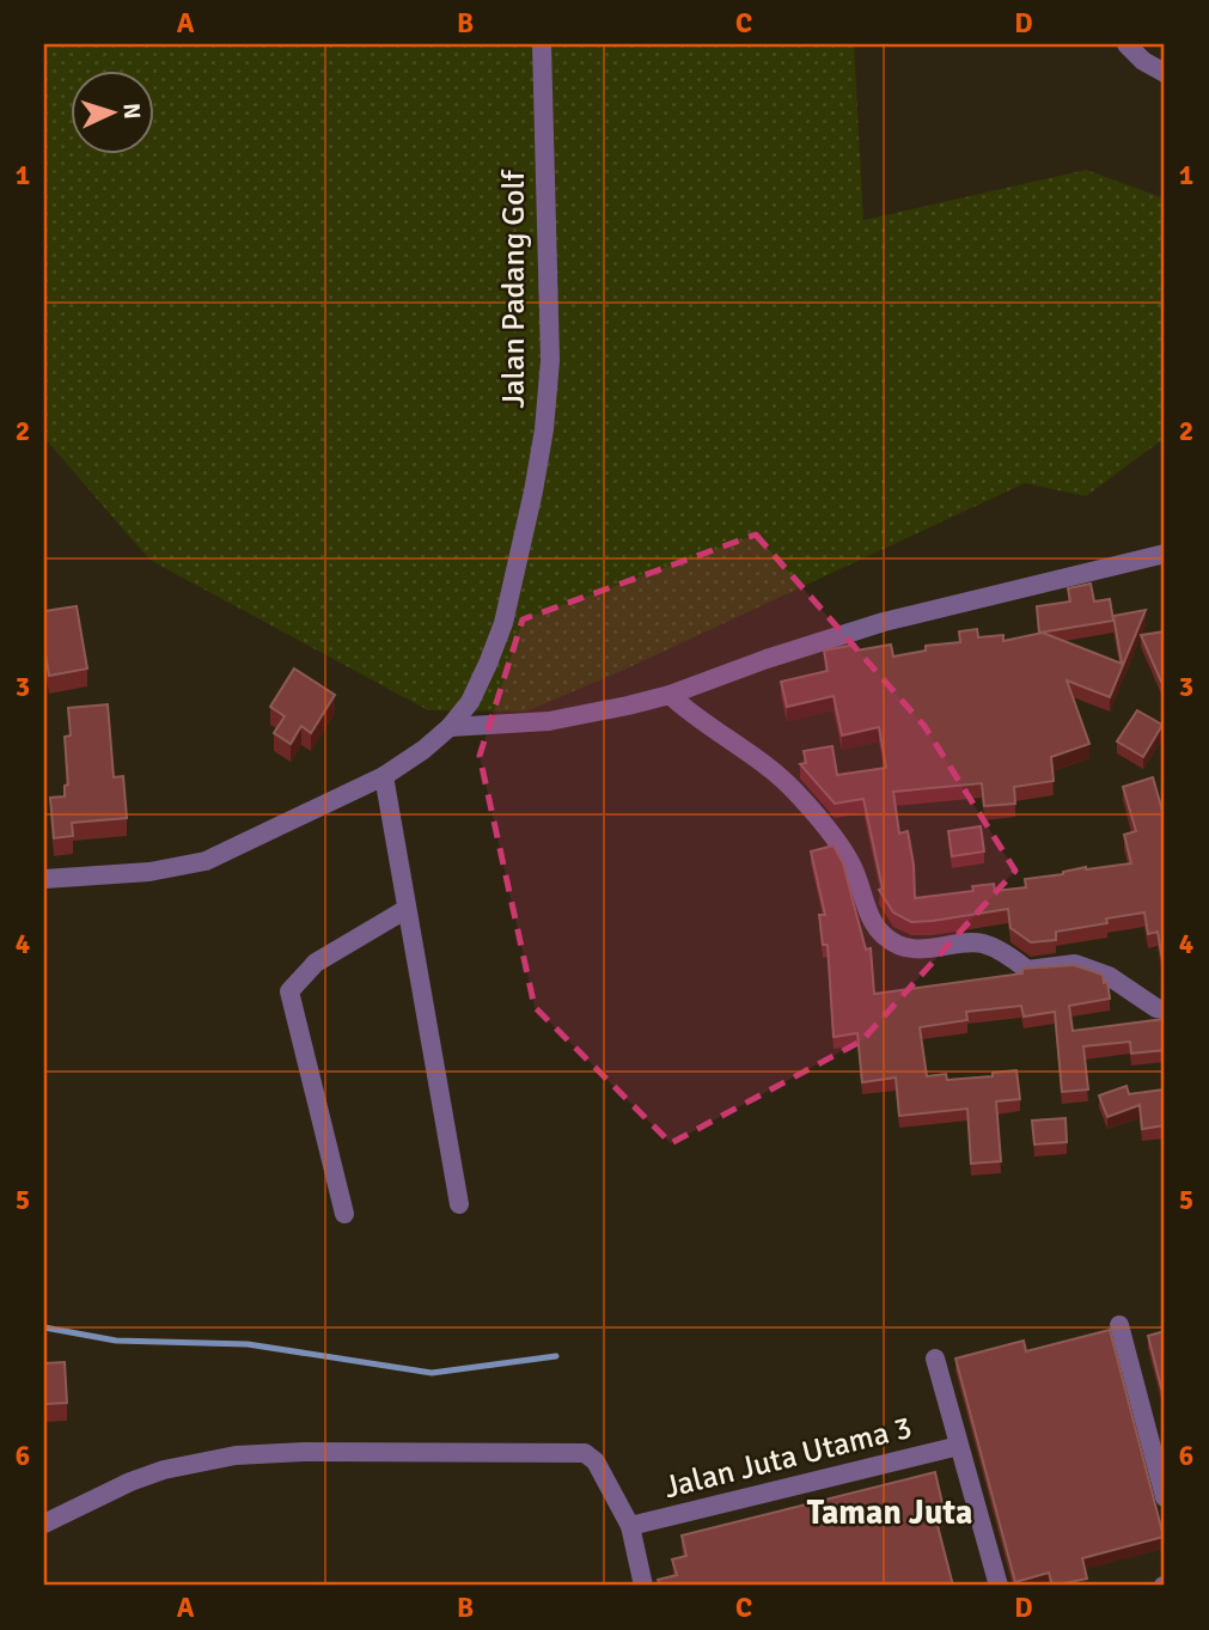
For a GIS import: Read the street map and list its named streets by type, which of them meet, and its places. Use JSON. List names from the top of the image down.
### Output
{
  "streets": {
    "street": ["Jalan Padang Golf", "Jalan Juta Utama 3"]
  },
  "districts": ["Taman Juta"],
  "north": "right",
  "grid": {
    "columns": [
      "A",
      "B",
      "C",
      "D"
    ],
    "rows": [
      "1",
      "2",
      "3",
      "4",
      "5",
      "6"
    ]
  }
}
